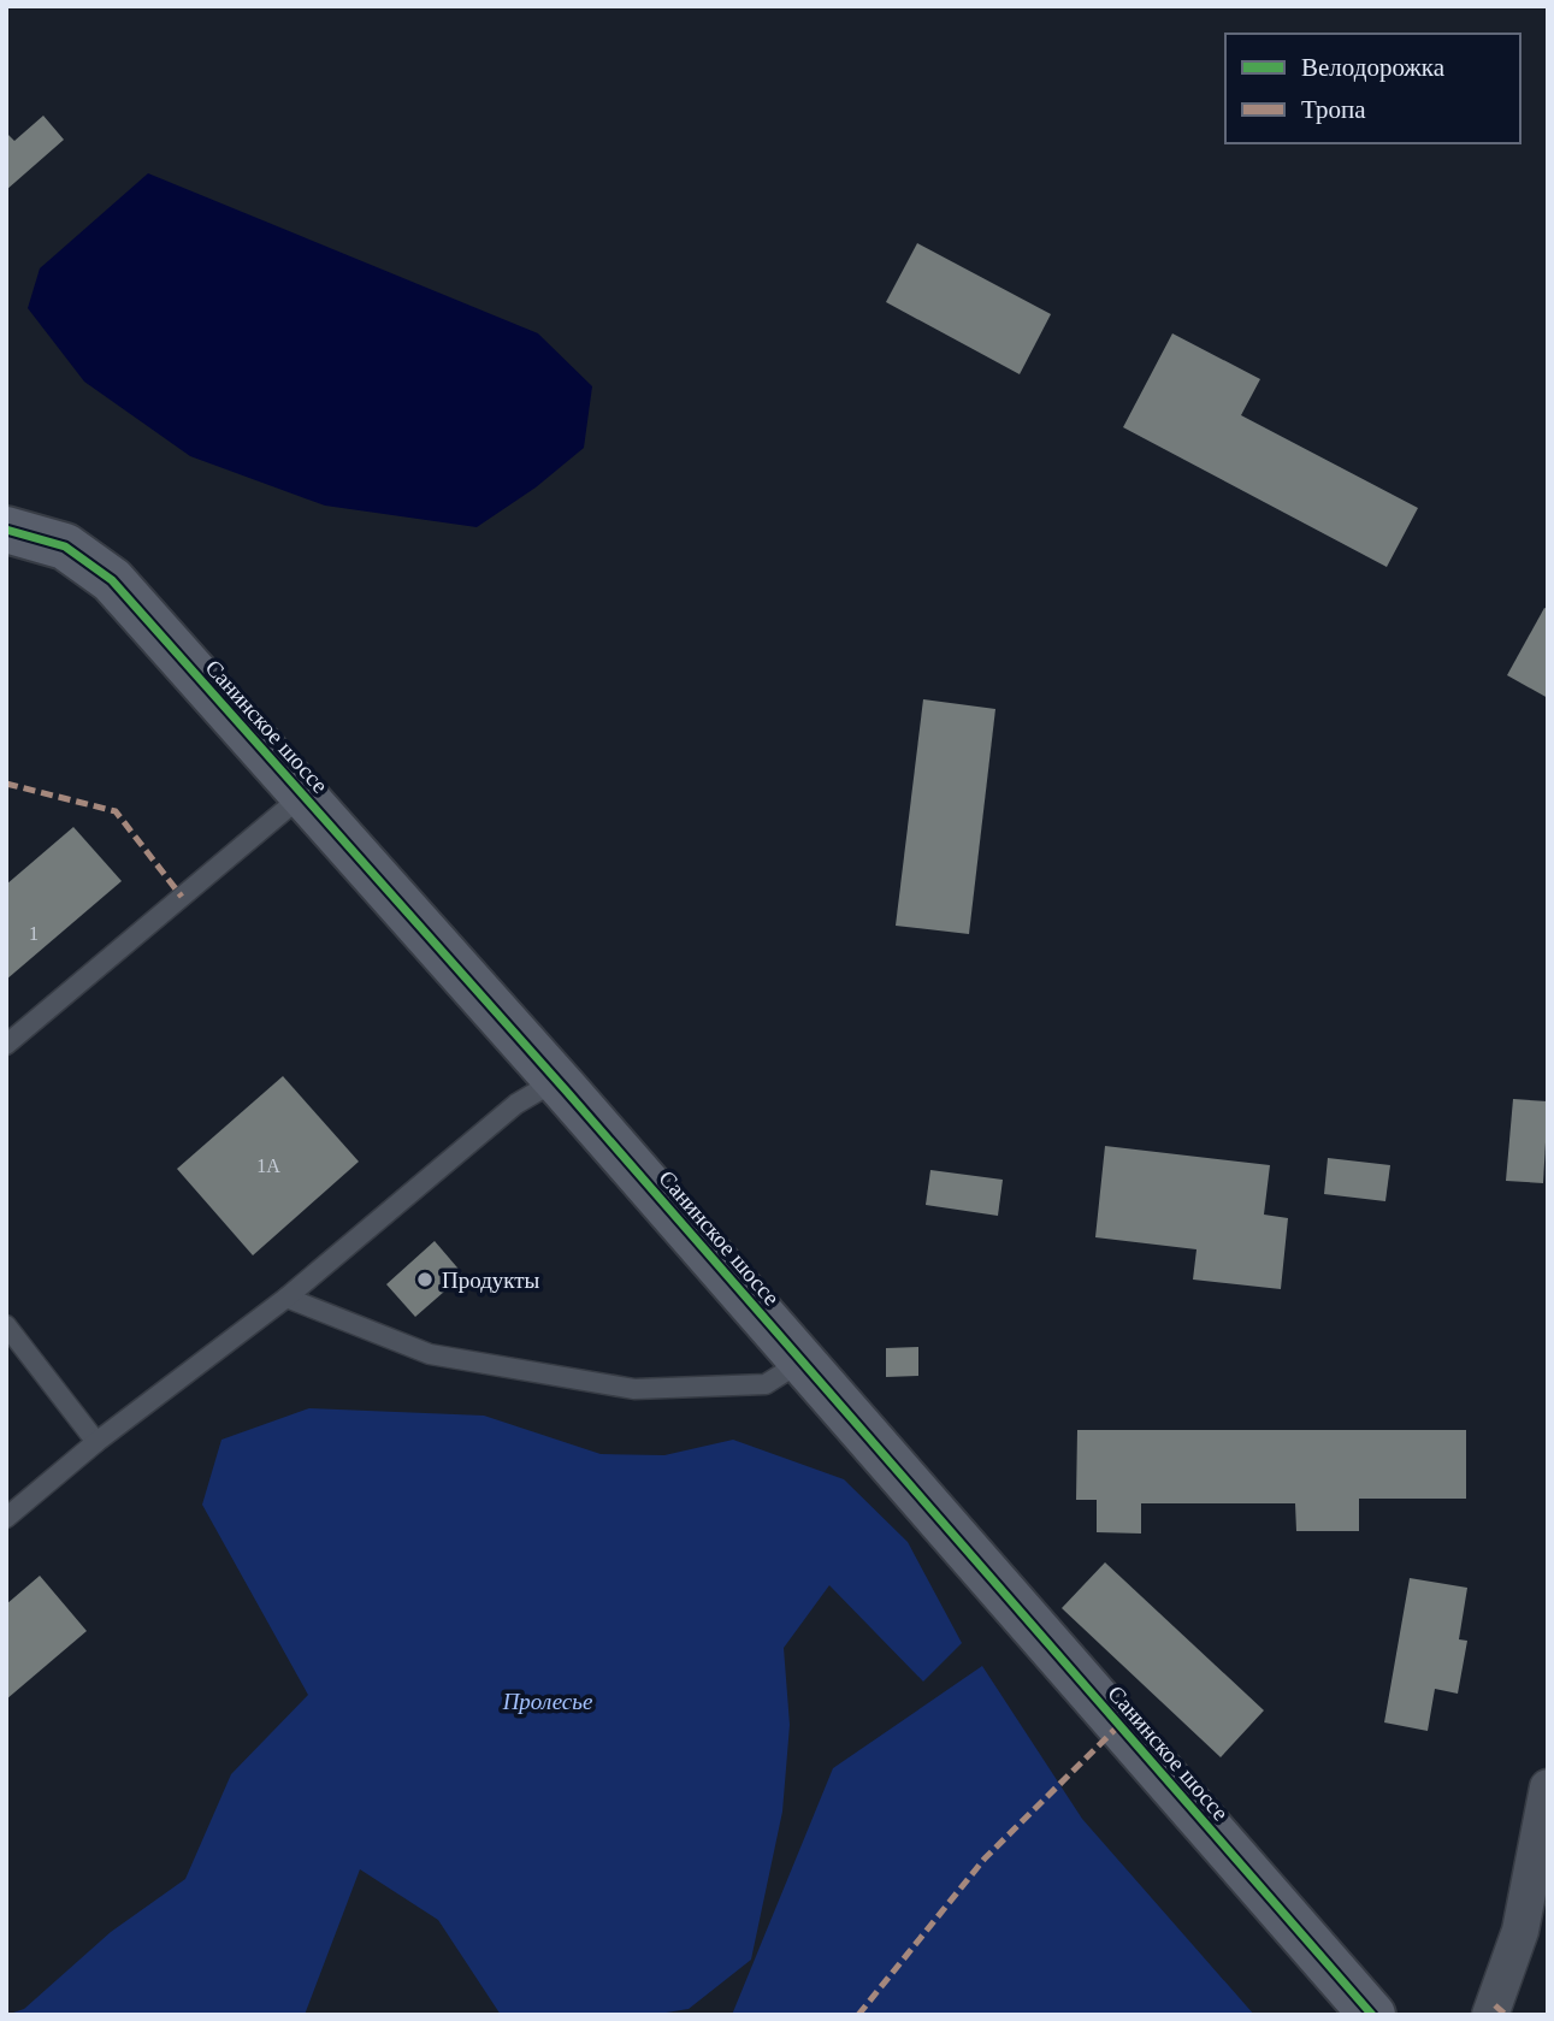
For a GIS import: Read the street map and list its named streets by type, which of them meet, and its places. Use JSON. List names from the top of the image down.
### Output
{
  "streets": {
    "street": ["Санинское шоссе"]
  },
  "parks": ["Пролесье"],
  "places": ["Продукты"],
  "house_numbers": ["1", "1А"],
  "legend": ["Велодорожка", "Тропа"]
}
